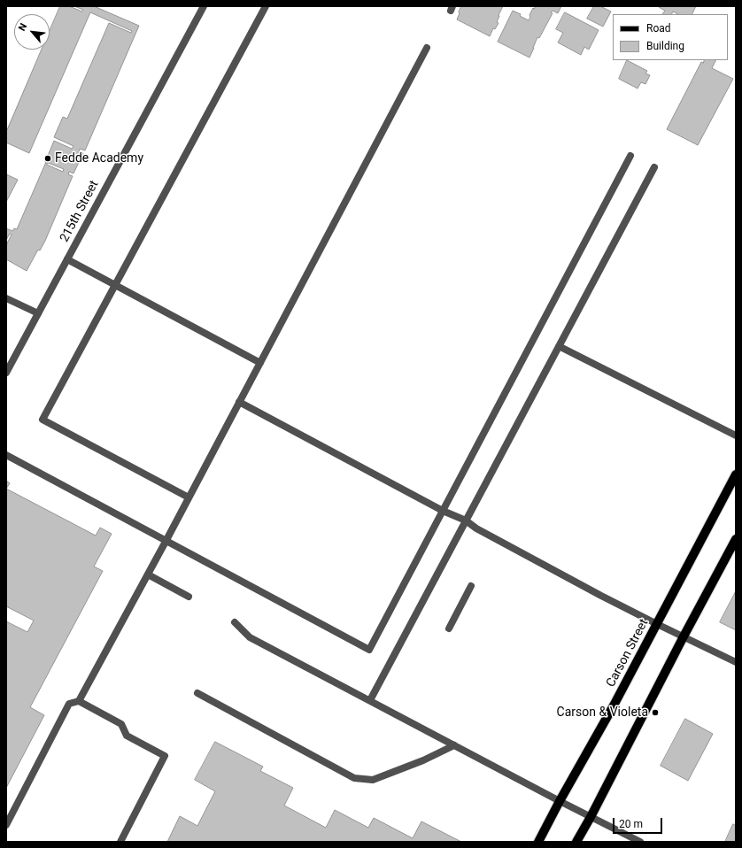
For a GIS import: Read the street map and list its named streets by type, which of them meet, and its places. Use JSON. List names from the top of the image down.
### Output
{
  "streets": {
    "main road": ["Carson Street"],
    "street": ["215th Street"]
  },
  "places": ["Fedde Academy", "Carson & Violeta"],
  "legend": ["Road", "Building"],
  "scale_bar": "20 m",
  "north": "top left"
}
